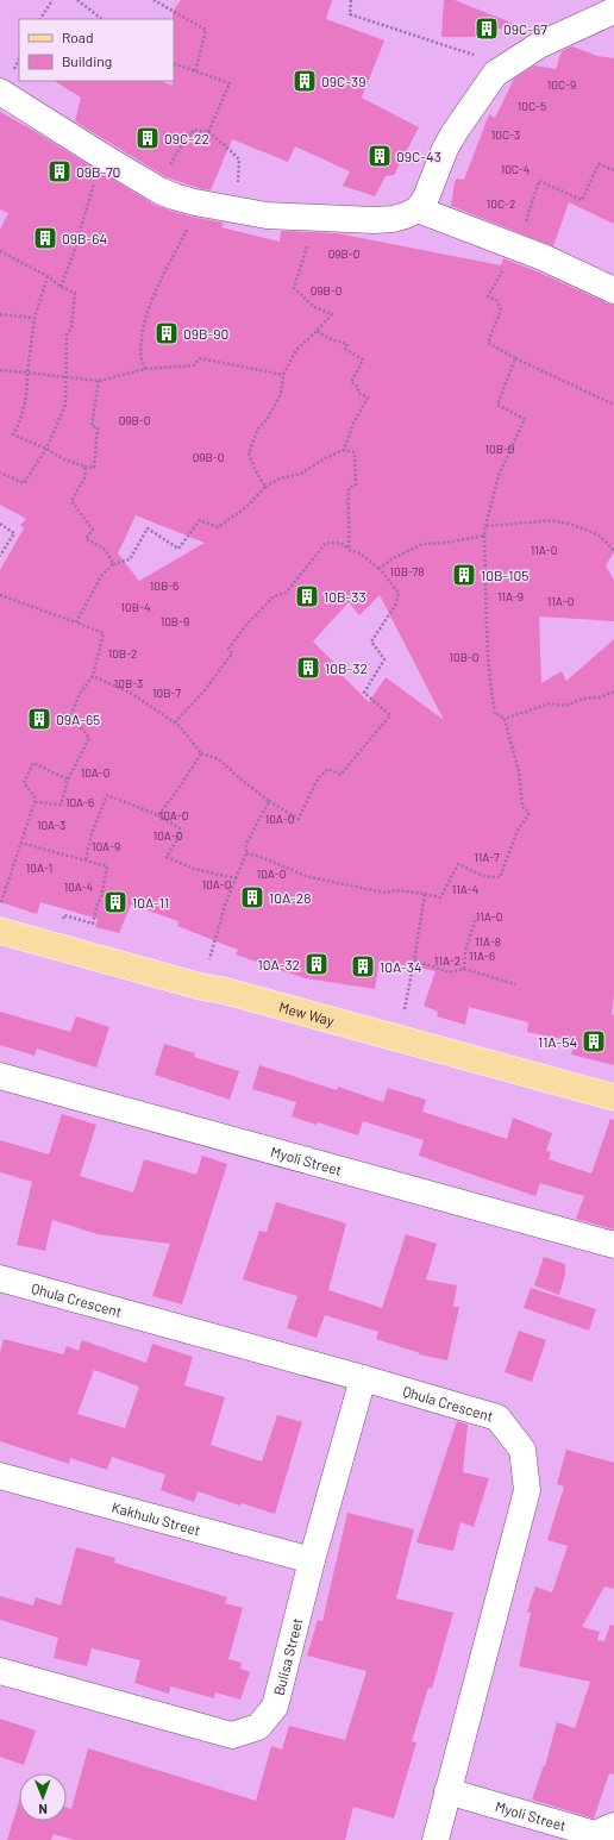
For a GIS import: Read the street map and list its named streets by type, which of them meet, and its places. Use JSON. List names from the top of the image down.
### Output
{
  "streets": {
    "main road": ["Mew Way"],
    "street": [
      "Myoli Street",
      "Qhula Crescent",
      "Kakhulu Street",
      "Bulisa Street"
    ]
  },
  "crossings": [
    ["Myoli Street", "Qhula Crescent"],
    ["Qhula Crescent", "Bulisa Street"],
    ["Kakhulu Street", "Bulisa Street"]
  ],
  "places": {
    "building": [
      "09C-67",
      "09C-39",
      "09C-22",
      "09C-43",
      "09B-70",
      "09B-64",
      "09B-90",
      "10B-105",
      "10B-33",
      "10B-32",
      "09A-65",
      "10A-28",
      "10A-11",
      "10A-32",
      "10A-34",
      "11A-54"
    ]
  },
  "house_numbers": [
    "10C-9",
    "10C-5",
    "10C-3",
    "10C-4",
    "10C-2",
    "09B-0",
    "09B-0",
    "09B-0",
    "10B-0",
    "09B-0",
    "11A-0",
    "10B-78",
    "10B-6",
    "11A-9",
    "11A-0",
    "10B-4",
    "10B-9",
    "10B-2",
    "10B-0",
    "10B-3",
    "10B-7",
    "10A-0",
    "10A-6",
    "10A-0",
    "10A-0",
    "10A-3",
    "10A-0",
    "10A-9",
    "11A-7",
    "10A-1",
    "10A-0",
    "10A-0",
    "10A-4",
    "11A-4",
    "11A-0",
    "11A-8",
    "11A-6",
    "11A-2"
  ],
  "legend": ["Road", "Building"],
  "north": "bottom"
}
